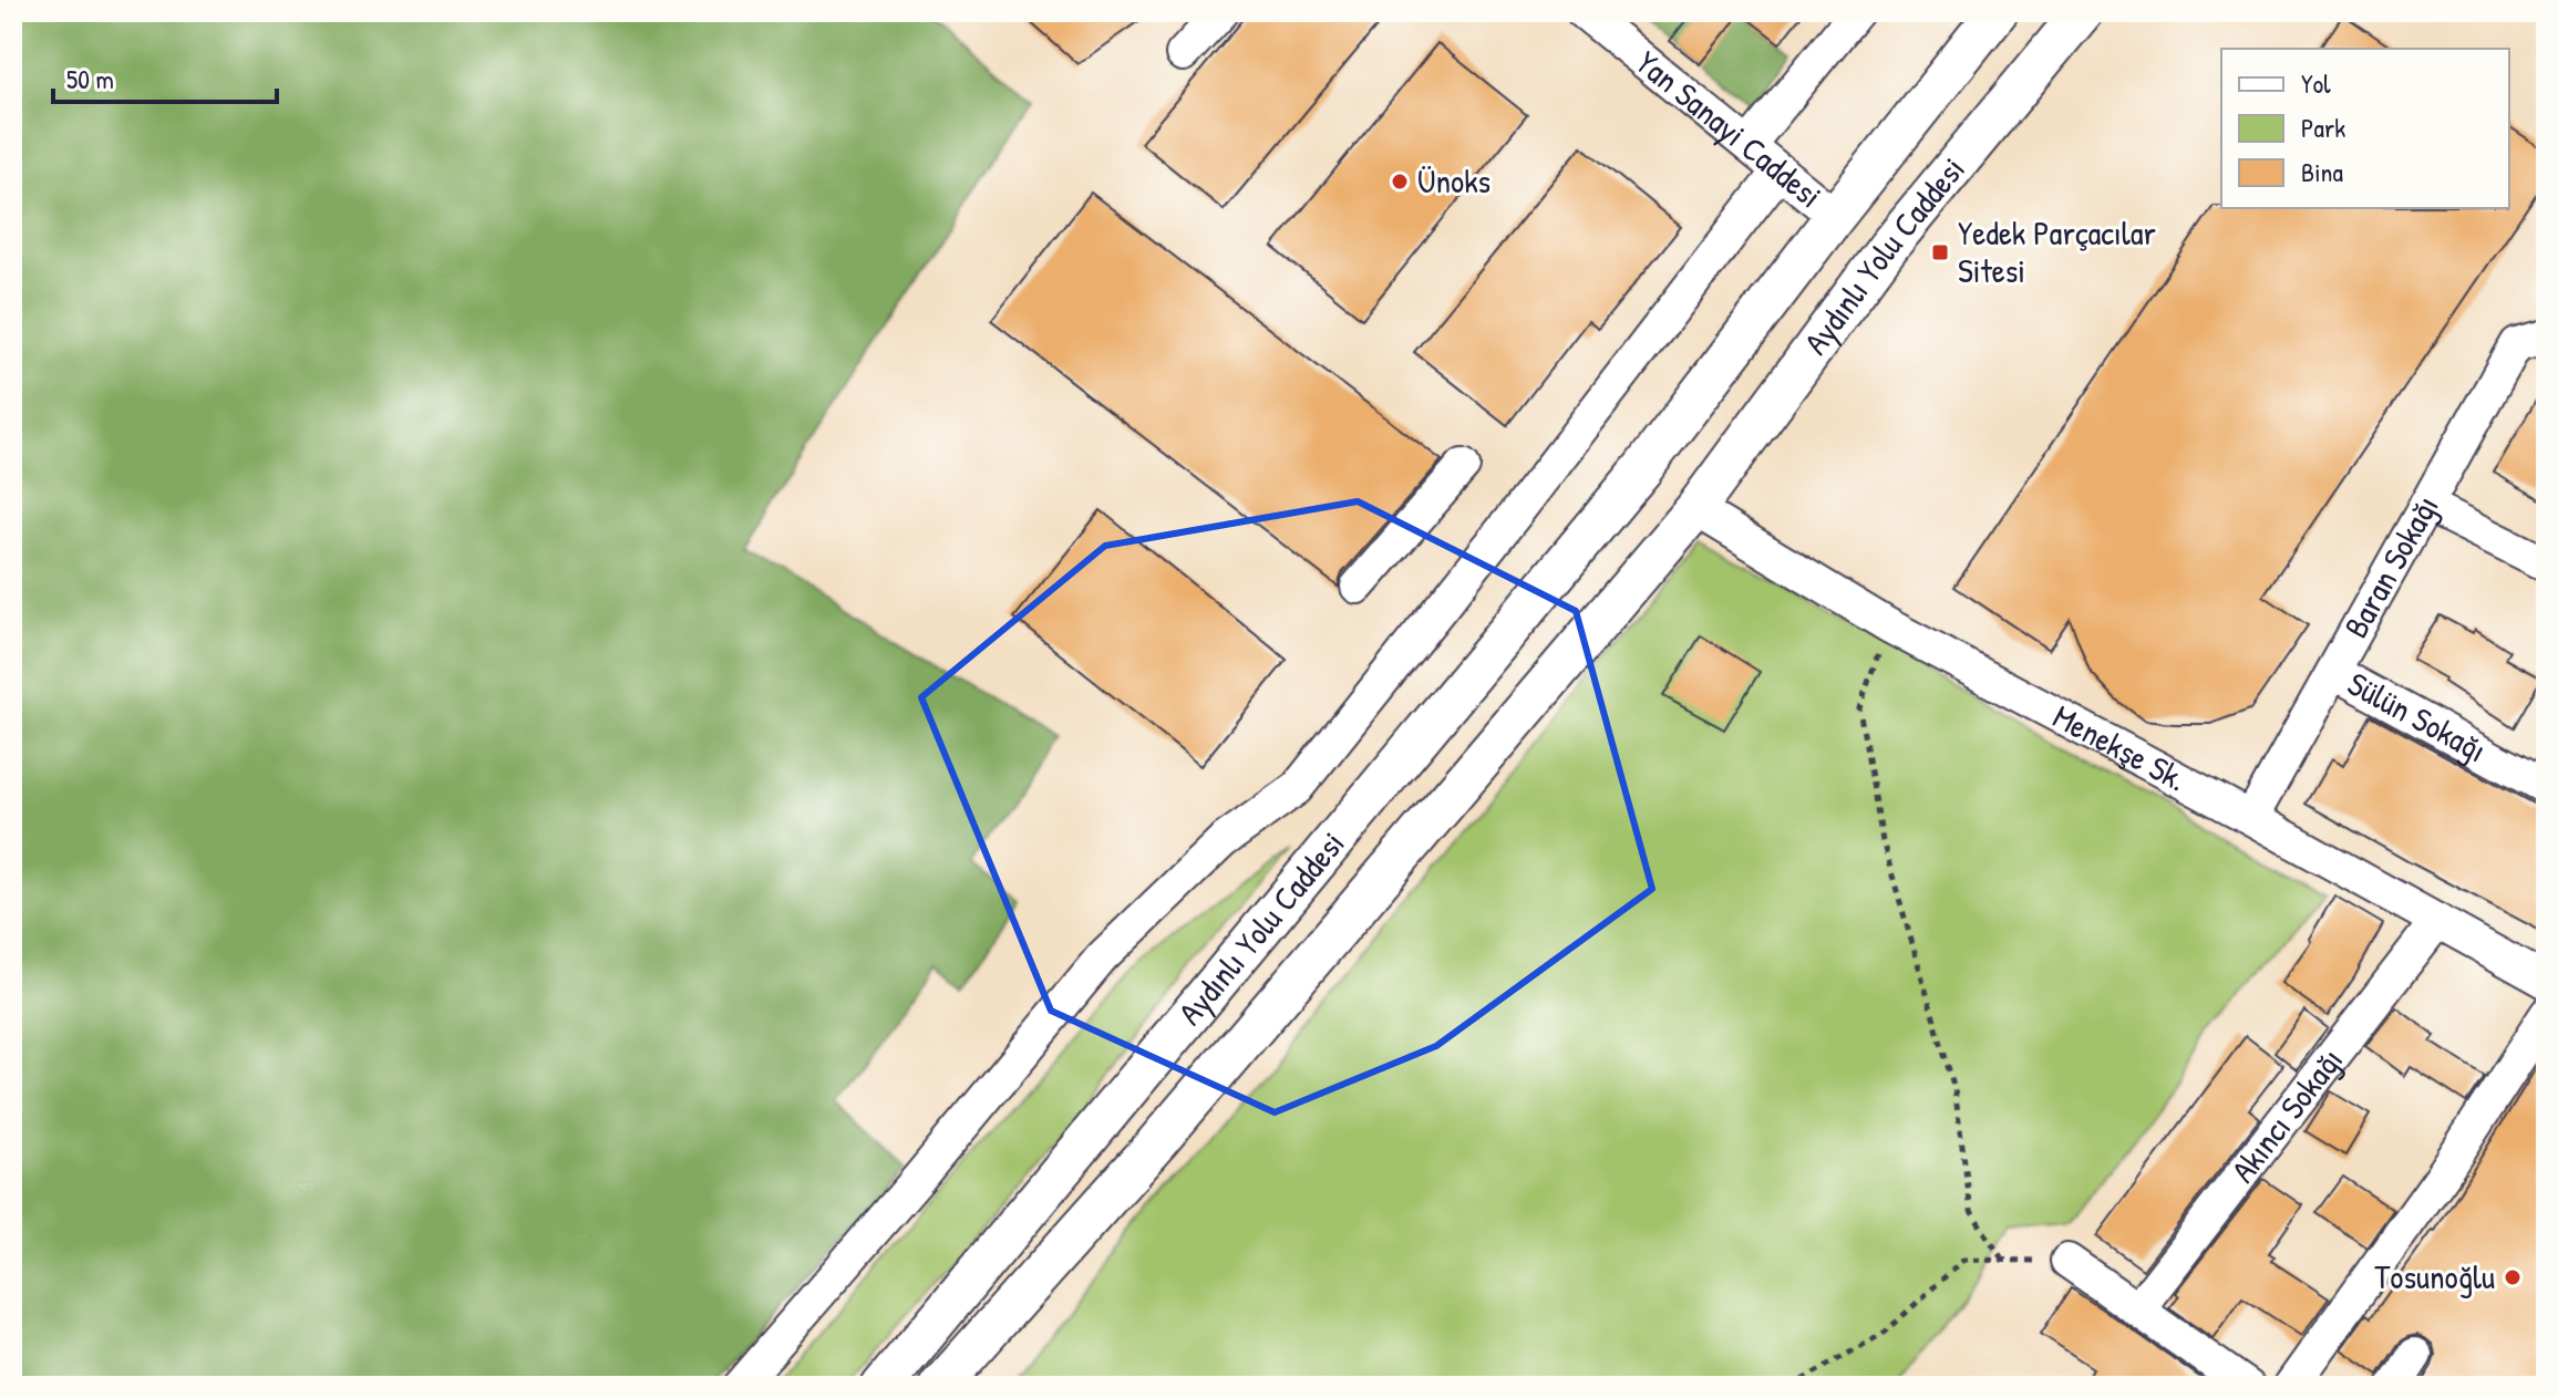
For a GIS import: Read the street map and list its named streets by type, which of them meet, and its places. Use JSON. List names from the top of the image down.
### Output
{
  "streets": {
    "main road": ["Aydınlı Yolu Caddesi"],
    "street": [
      "Yan Sanayi Caddesi",
      "Baran Sokağı",
      "Sülün Sokağı",
      "Menekşe Sk.",
      "Akıncı Sokağı"
    ]
  },
  "crossings": [
    ["Yan Sanayi Caddesi", "Aydınlı Yolu Caddesi"],
    ["Aydınlı Yolu Caddesi", "Menekşe Sk."],
    ["Baran Sokağı", "Sülün Sokağı"],
    ["Baran Sokağı", "Menekşe Sk."],
    ["Menekşe Sk.", "Akıncı Sokağı"]
  ],
  "places": {
    "other": ["Ünoks", "Tosunoğlu"],
    "transit": ["Yedek Parçacılar Sitesi"]
  },
  "legend": ["Yol", "Park", "Bina"],
  "scale_bar": "50 m"
}
